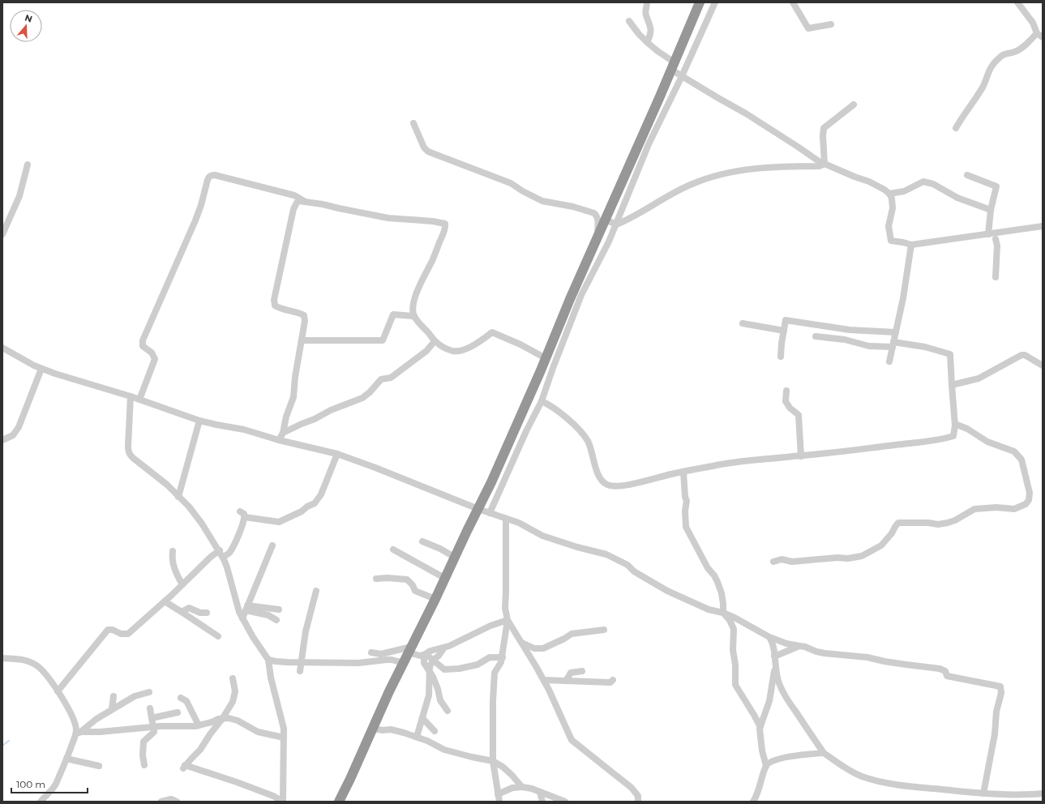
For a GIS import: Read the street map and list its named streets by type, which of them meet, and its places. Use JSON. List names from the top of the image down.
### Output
{
  "scale_bar": "100 m",
  "north": "top"
}
